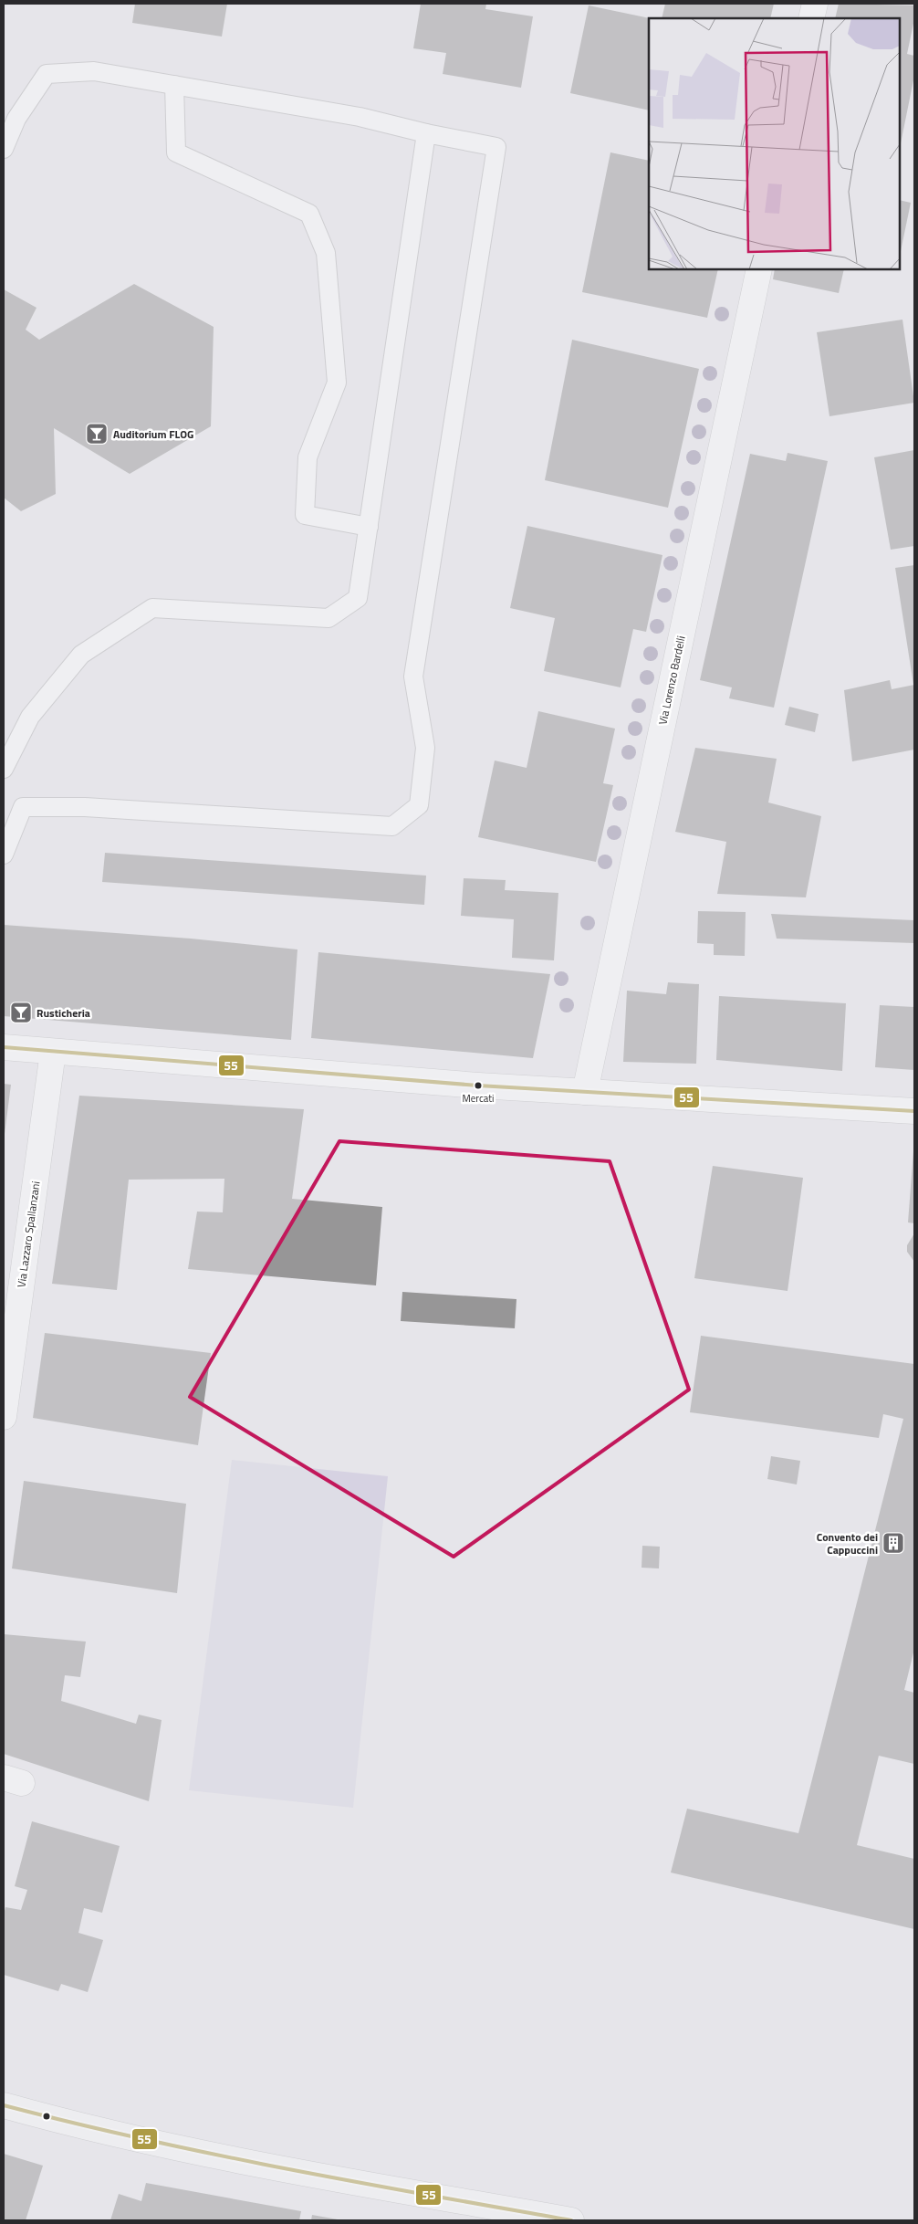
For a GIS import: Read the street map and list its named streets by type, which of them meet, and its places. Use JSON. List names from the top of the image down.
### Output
{
  "streets": {
    "street": ["Via Lorenzo Bardelli", "Via Lazzaro Spallanzani"]
  },
  "places": {
    "bar": ["Auditorium FLOG", "Rusticheria"],
    "other": ["Mercati"],
    "building": ["Convento dei Cappuccini"]
  },
  "lines": ["transit line 55"]
}
